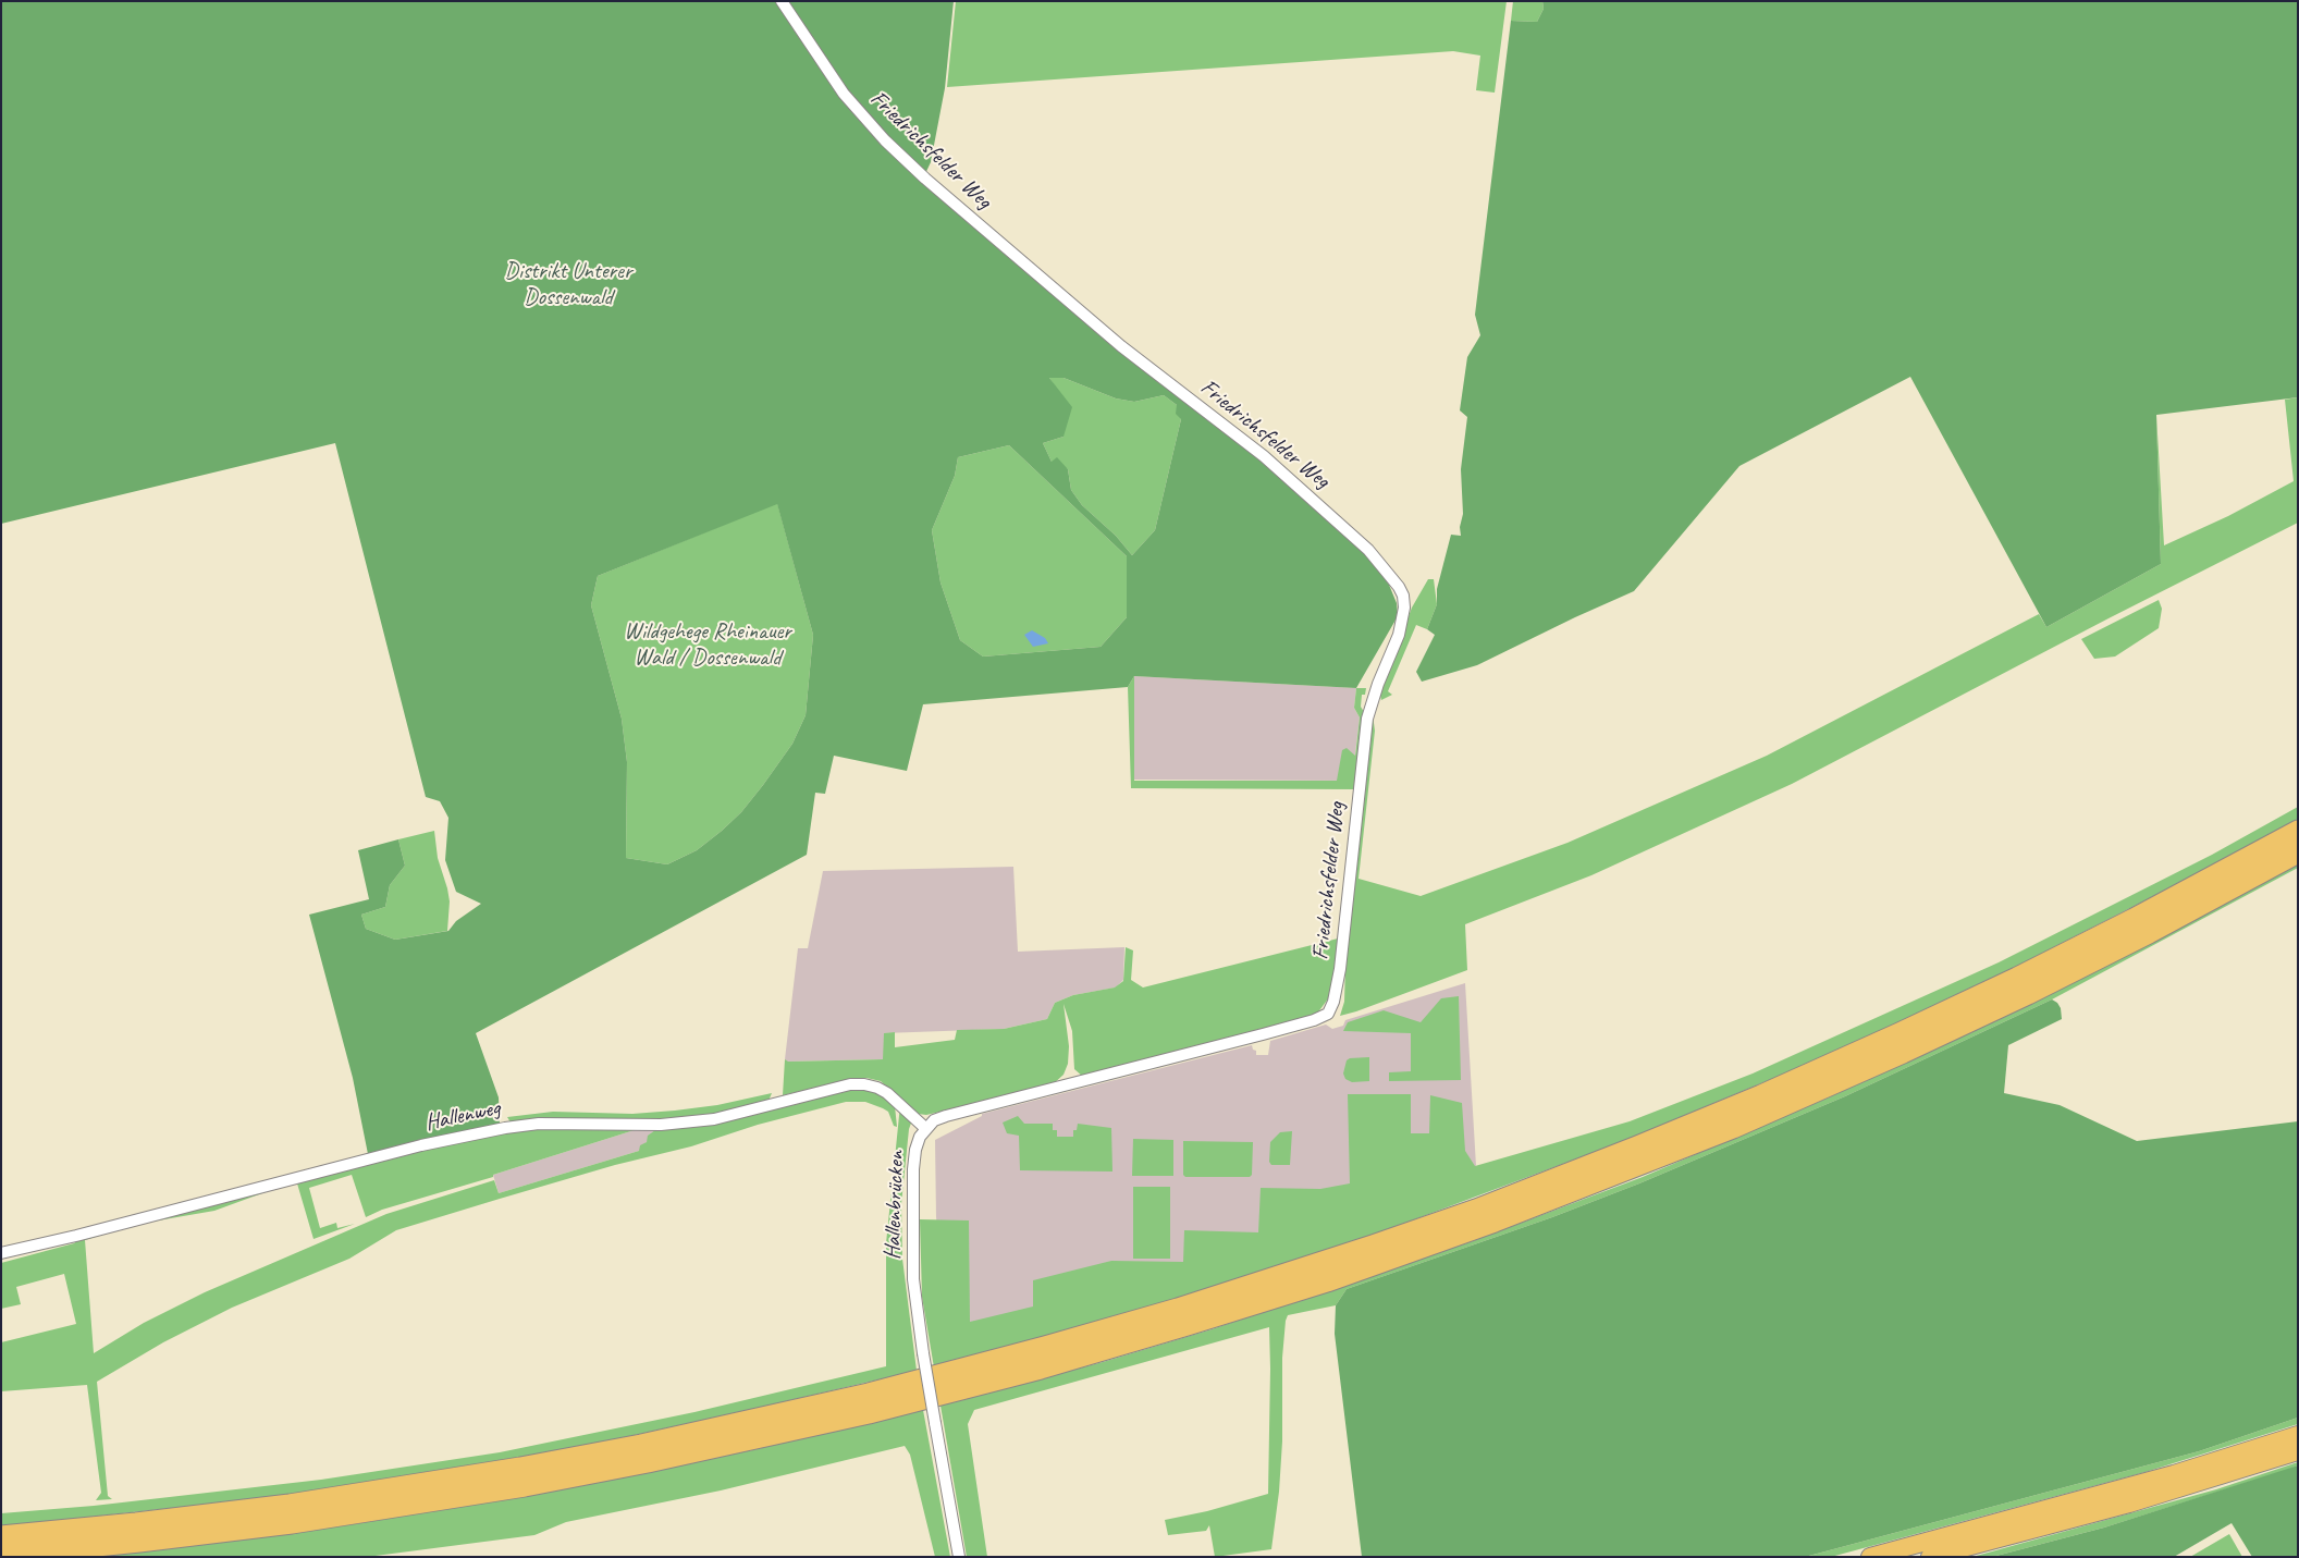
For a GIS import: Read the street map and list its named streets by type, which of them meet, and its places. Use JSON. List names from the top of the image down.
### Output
{
  "streets": {
    "street": ["Friedrichsfelder Weg", "Hallenweg", "Hallenbrücken"]
  },
  "crossings": [
    ["Friedrichsfelder Weg", "Hallenbrücken"],
    ["Hallenweg", "Hallenbrücken"]
  ],
  "parks": ["Distrikt Unterer Dossenwald", "Wildgehege Rheinauer Wald / Dossenwald"]
}
